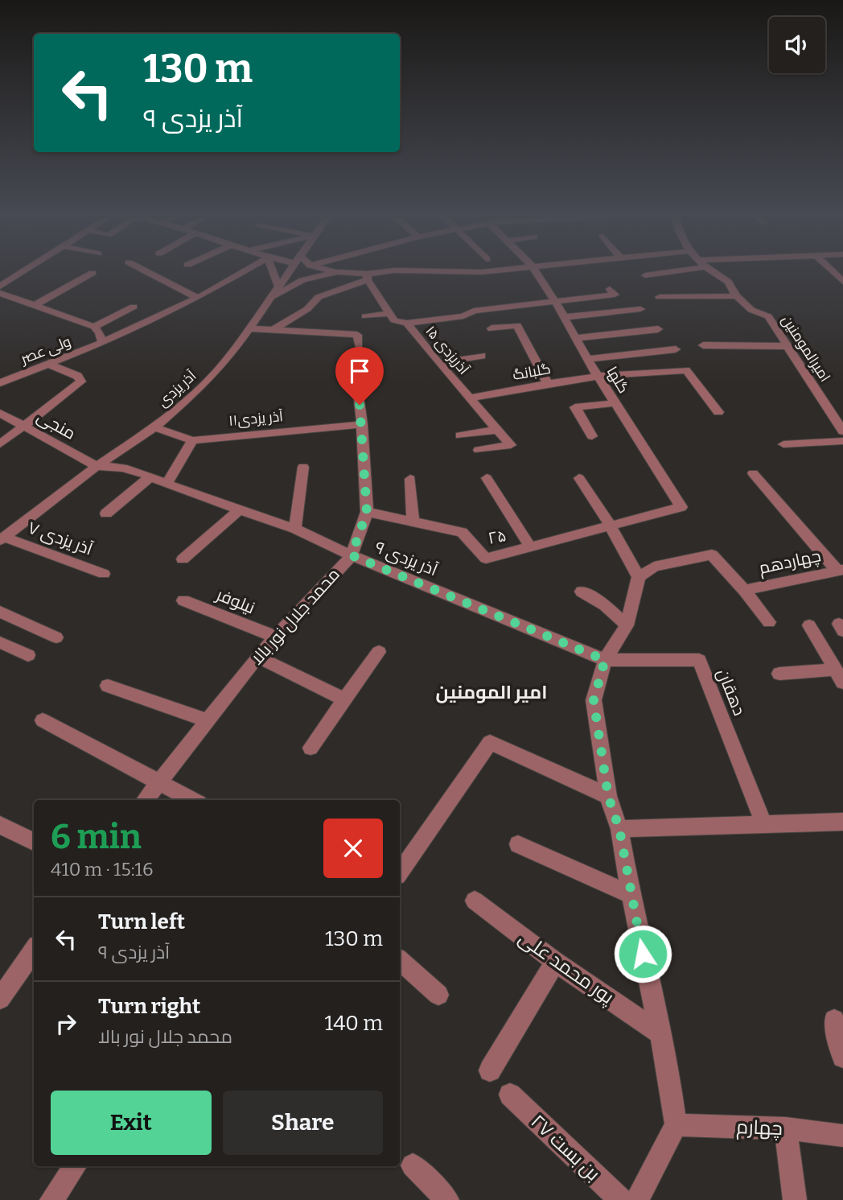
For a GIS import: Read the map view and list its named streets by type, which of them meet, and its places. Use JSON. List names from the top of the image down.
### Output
{
  "streets": {
    "street": [
      "امیرالمومنین",
      "ولی عصر",
      "۱۵ آذریزدی",
      "گلبانگ",
      "گلها",
      "آذر یزدی",
      "آذر یزدی۱۱",
      "منجی",
      "۲۵",
      "آذر یزدی ۷",
      "آذر یزدی ۹",
      "چهاردهم",
      "نیلوفر",
      "محمد جلال نور بالا",
      "دهقان",
      "پور محمد علی",
      "چهارم",
      "بن بست ۲۷"
    ]
  },
  "crossings": [
    ["۱۵ آذریزدی", "گلبانگ"],
    ["گلبانگ", "گلها"],
    ["گلها", "۲۵"],
    ["آذر یزدی", "آذر یزدی۱۱"],
    ["آذر یزدی", "منجی"],
    ["آذر یزدی", "آذر یزدی ۷"],
    ["آذر یزدی", "آذر یزدی ۹"],
    ["آذر یزدی۱۱", "محمد جلال نور بالا"],
    ["منجی", "آذر یزدی ۹"],
    ["۲۵", "محمد جلال نور بالا"],
    ["آذر یزدی ۹", "محمد جلال نور بالا"],
    ["آذر یزدی ۹", "دهقان"],
    ["نیلوفر", "محمد جلال نور بالا"]
  ],
  "districts": ["امیر المومنین"],
  "page": {
    "turn": ["130 m", "آذر یزدی ۹"],
    "heading": ["6 min", "410 m · 15:16"],
    "list": [
      {
        "name": "Turn left",
        "note": "آذر یزدی ۹",
        "value": "130 m"
      },
      {
        "name": "Turn right",
        "note": "محمد جلال نور بالا",
        "value": "140 m"
      }
    ],
    "buttons": ["Exit", "Share"]
  }
}
